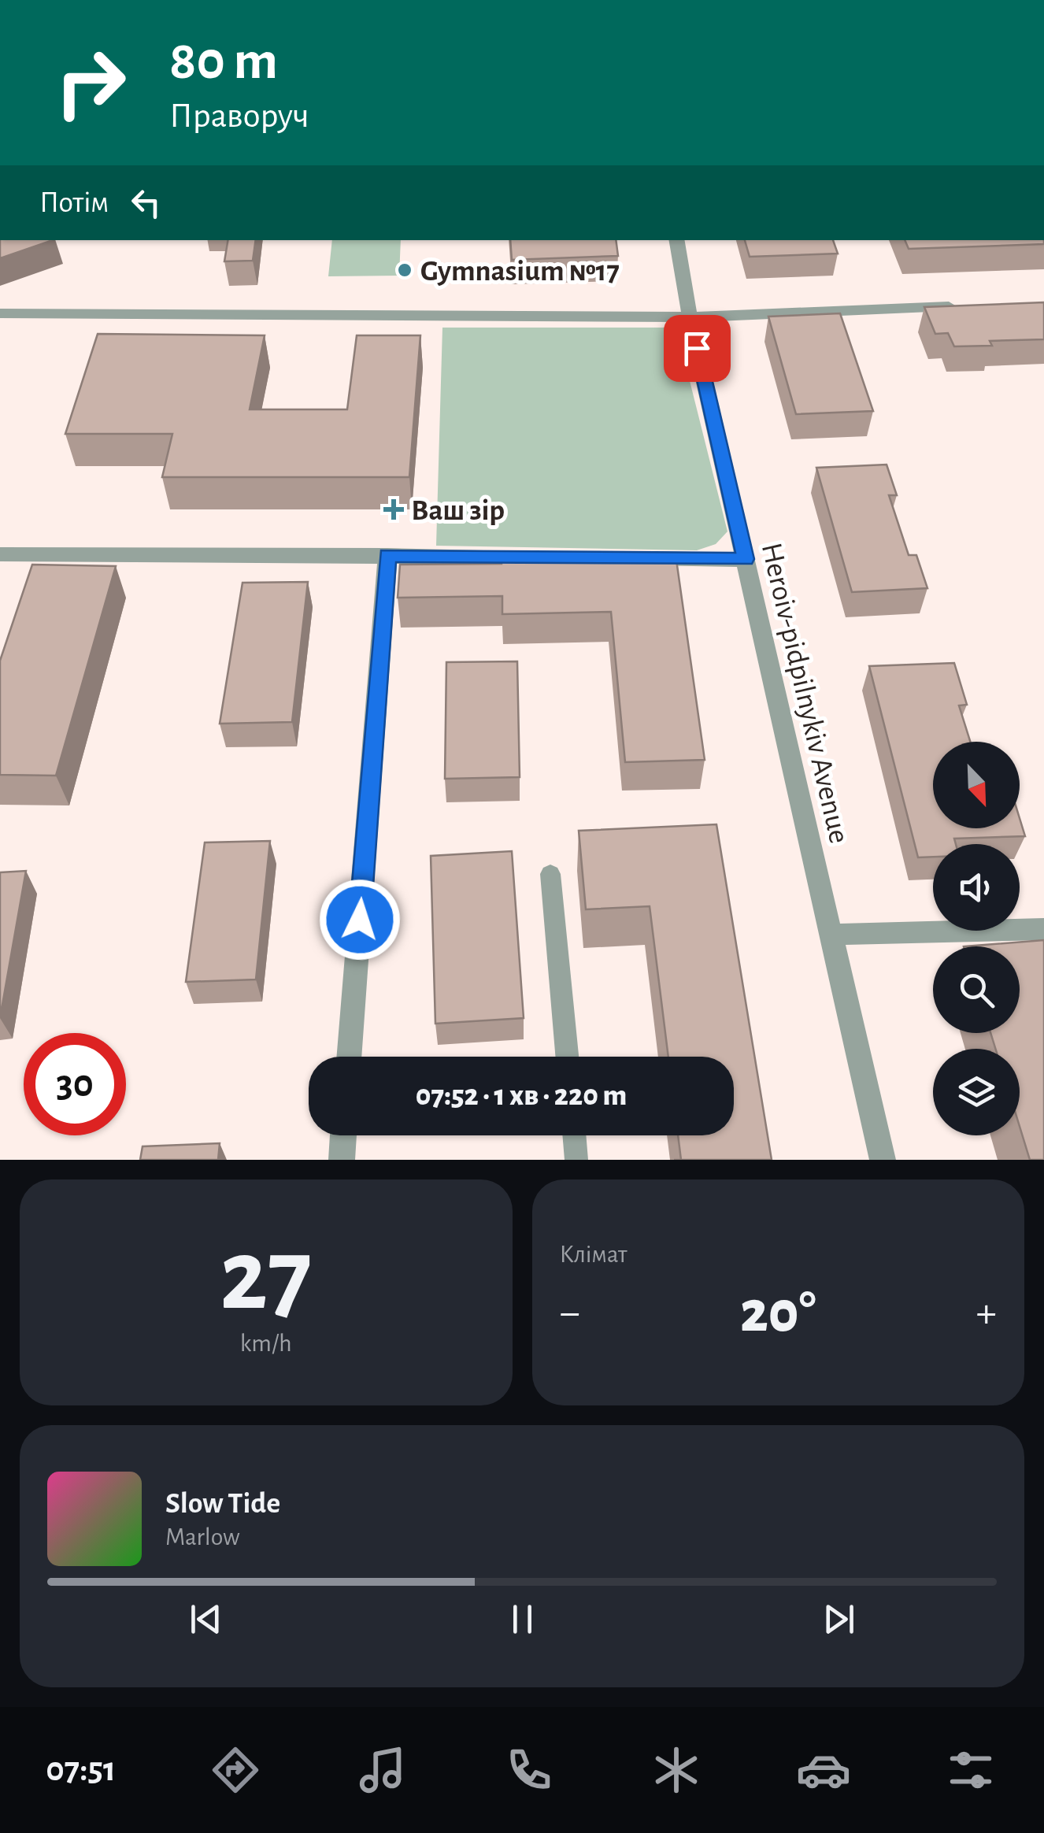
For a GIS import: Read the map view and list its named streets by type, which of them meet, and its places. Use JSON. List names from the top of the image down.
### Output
{
  "streets": {
    "street": ["Heroiv-pidpilnykiv Avenue"]
  },
  "places": {
    "other": ["Gymnasium №17"],
    "health": ["Ваш зір"]
  },
  "north": "bottom right",
  "page": {
    "turn": ["80 m", "Праворуч"],
    "then": "Потім",
    "limit": "30",
    "trip": "07:52 · 1 хв · 220 m",
    "tile": [
      ["27", "km/h"],
      "Клімат"
    ],
    "heat": ["−", "20°", "+"],
    "song": ["Slow Tide", "Marlow"],
    "tabs": "07:51"
  }
}
